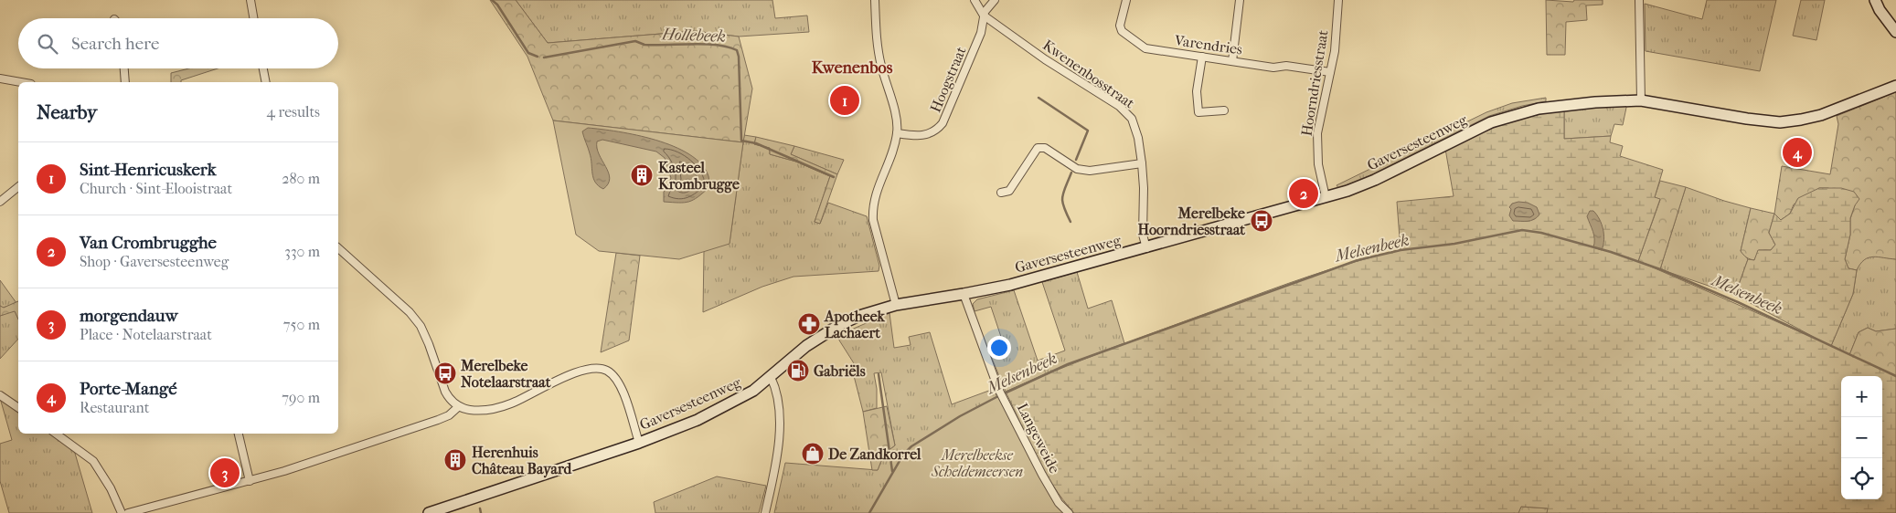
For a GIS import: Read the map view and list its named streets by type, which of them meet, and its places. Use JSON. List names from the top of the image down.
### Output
{
  "streets": {
    "street": [
      "Varendries",
      "Kwenenbosstraat",
      "Hoogstraat",
      "Hoorndriesstraat",
      "Gaversesteenweg",
      "Langeweide"
    ]
  },
  "crossings": [
    ["Varendries", "Hoorndriesstraat"],
    ["Kwenenbosstraat", "Hoogstraat"],
    ["Kwenenbosstraat", "Gaversesteenweg"],
    ["Hoorndriesstraat", "Gaversesteenweg"],
    ["Gaversesteenweg", "Langeweide"]
  ],
  "districts": ["Kwenenbos"],
  "water": ["Hollebeek", "Melsenbeek"],
  "parks": ["Merelbeekse Scheldemeersen"],
  "places": {
    "building": ["Kasteel Krombrugge", "Herenhuis Château Bayard"],
    "bus stop": ["Merelbeke Hoorndriesstraat", "Merelbeke Notelaarstraat"],
    "pharmacy": ["Apotheek Lachaert"],
    "fuel station": ["Gabriëls"],
    "shop": ["De Zandkorrel"]
  },
  "page": {
    "search": "Search here",
    "heading": ["Nearby", "4 results"],
    "pins": [
      "1",
      "4",
      "2",
      "3"
    ],
    "list": [
      {
        "mark": "1",
        "name": "Sint-Henricuskerk",
        "note": "Church · Sint-Elooistraat",
        "value": "280 m"
      },
      {
        "mark": "2",
        "name": "Van Crombrugghe",
        "note": "Shop · Gaversesteenweg",
        "value": "330 m"
      },
      {
        "mark": "3",
        "name": "morgendauw",
        "note": "Place · Notelaarstraat",
        "value": "750 m"
      },
      {
        "mark": "4",
        "name": "Porte-Mangé",
        "note": "Restaurant",
        "value": "790 m"
      }
    ],
    "map_buttons": ["+", "−"]
  }
}
